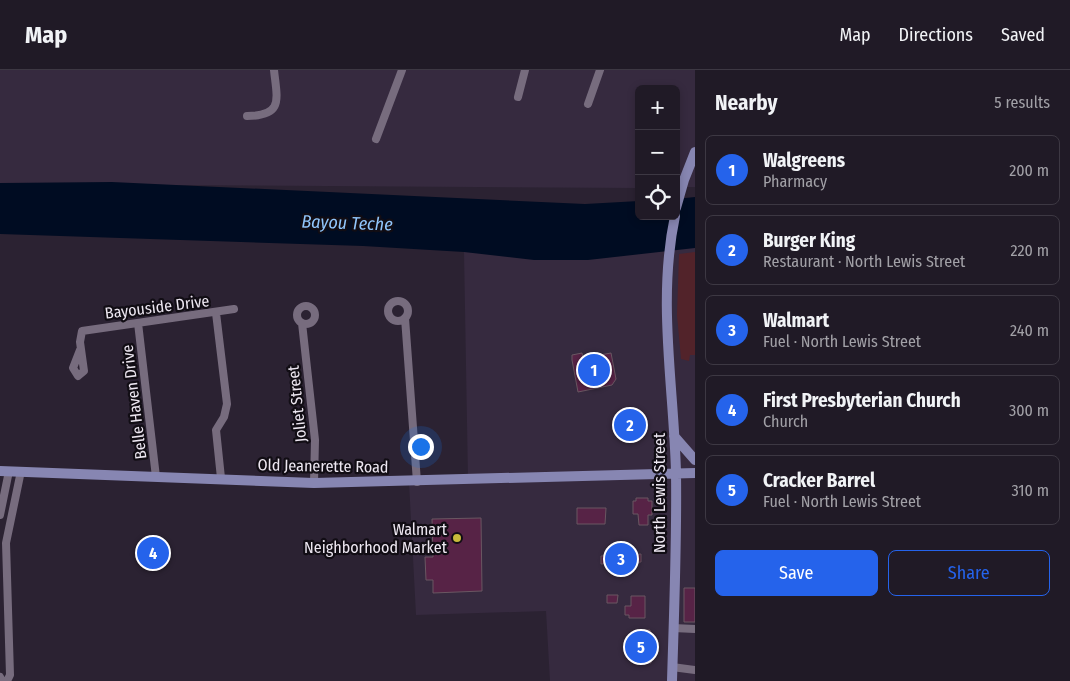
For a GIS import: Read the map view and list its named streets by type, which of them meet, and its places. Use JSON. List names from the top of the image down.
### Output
{
  "streets": {
    "main road": ["Old Jeanerette Road", "North Lewis Street"],
    "street": ["Bayouside Drive", "Belle Haven Drive", "Joliet Street"]
  },
  "crossings": [
    ["Bayouside Drive", "Belle Haven Drive"],
    ["Belle Haven Drive", "Old Jeanerette Road"],
    ["Joliet Street", "Old Jeanerette Road"],
    ["Old Jeanerette Road", "North Lewis Street"]
  ],
  "water": ["Bayou Teche"],
  "places": ["Walmart Neighborhood Market"],
  "page": {
    "header": "Map",
    "nav": ["Map", "Directions", "Saved"],
    "heading": ["Nearby", "5 results"],
    "map_buttons": ["+", "−"],
    "list": [
      {
        "mark": "1",
        "name": "Walgreens",
        "note": "Pharmacy",
        "value": "200 m"
      },
      {
        "mark": "2",
        "name": "Burger King",
        "note": "Restaurant · North Lewis Street",
        "value": "220 m"
      },
      {
        "mark": "3",
        "name": "Walmart",
        "note": "Fuel · North Lewis Street",
        "value": "240 m"
      },
      {
        "mark": "4",
        "name": "First Presbyterian Church",
        "note": "Church",
        "value": "300 m"
      },
      {
        "mark": "5",
        "name": "Cracker Barrel",
        "note": "Fuel · North Lewis Street",
        "value": "310 m"
      }
    ],
    "pins": [
      "1",
      "2",
      "4",
      "3",
      "5"
    ],
    "buttons": ["Save", "Share"]
  }
}
